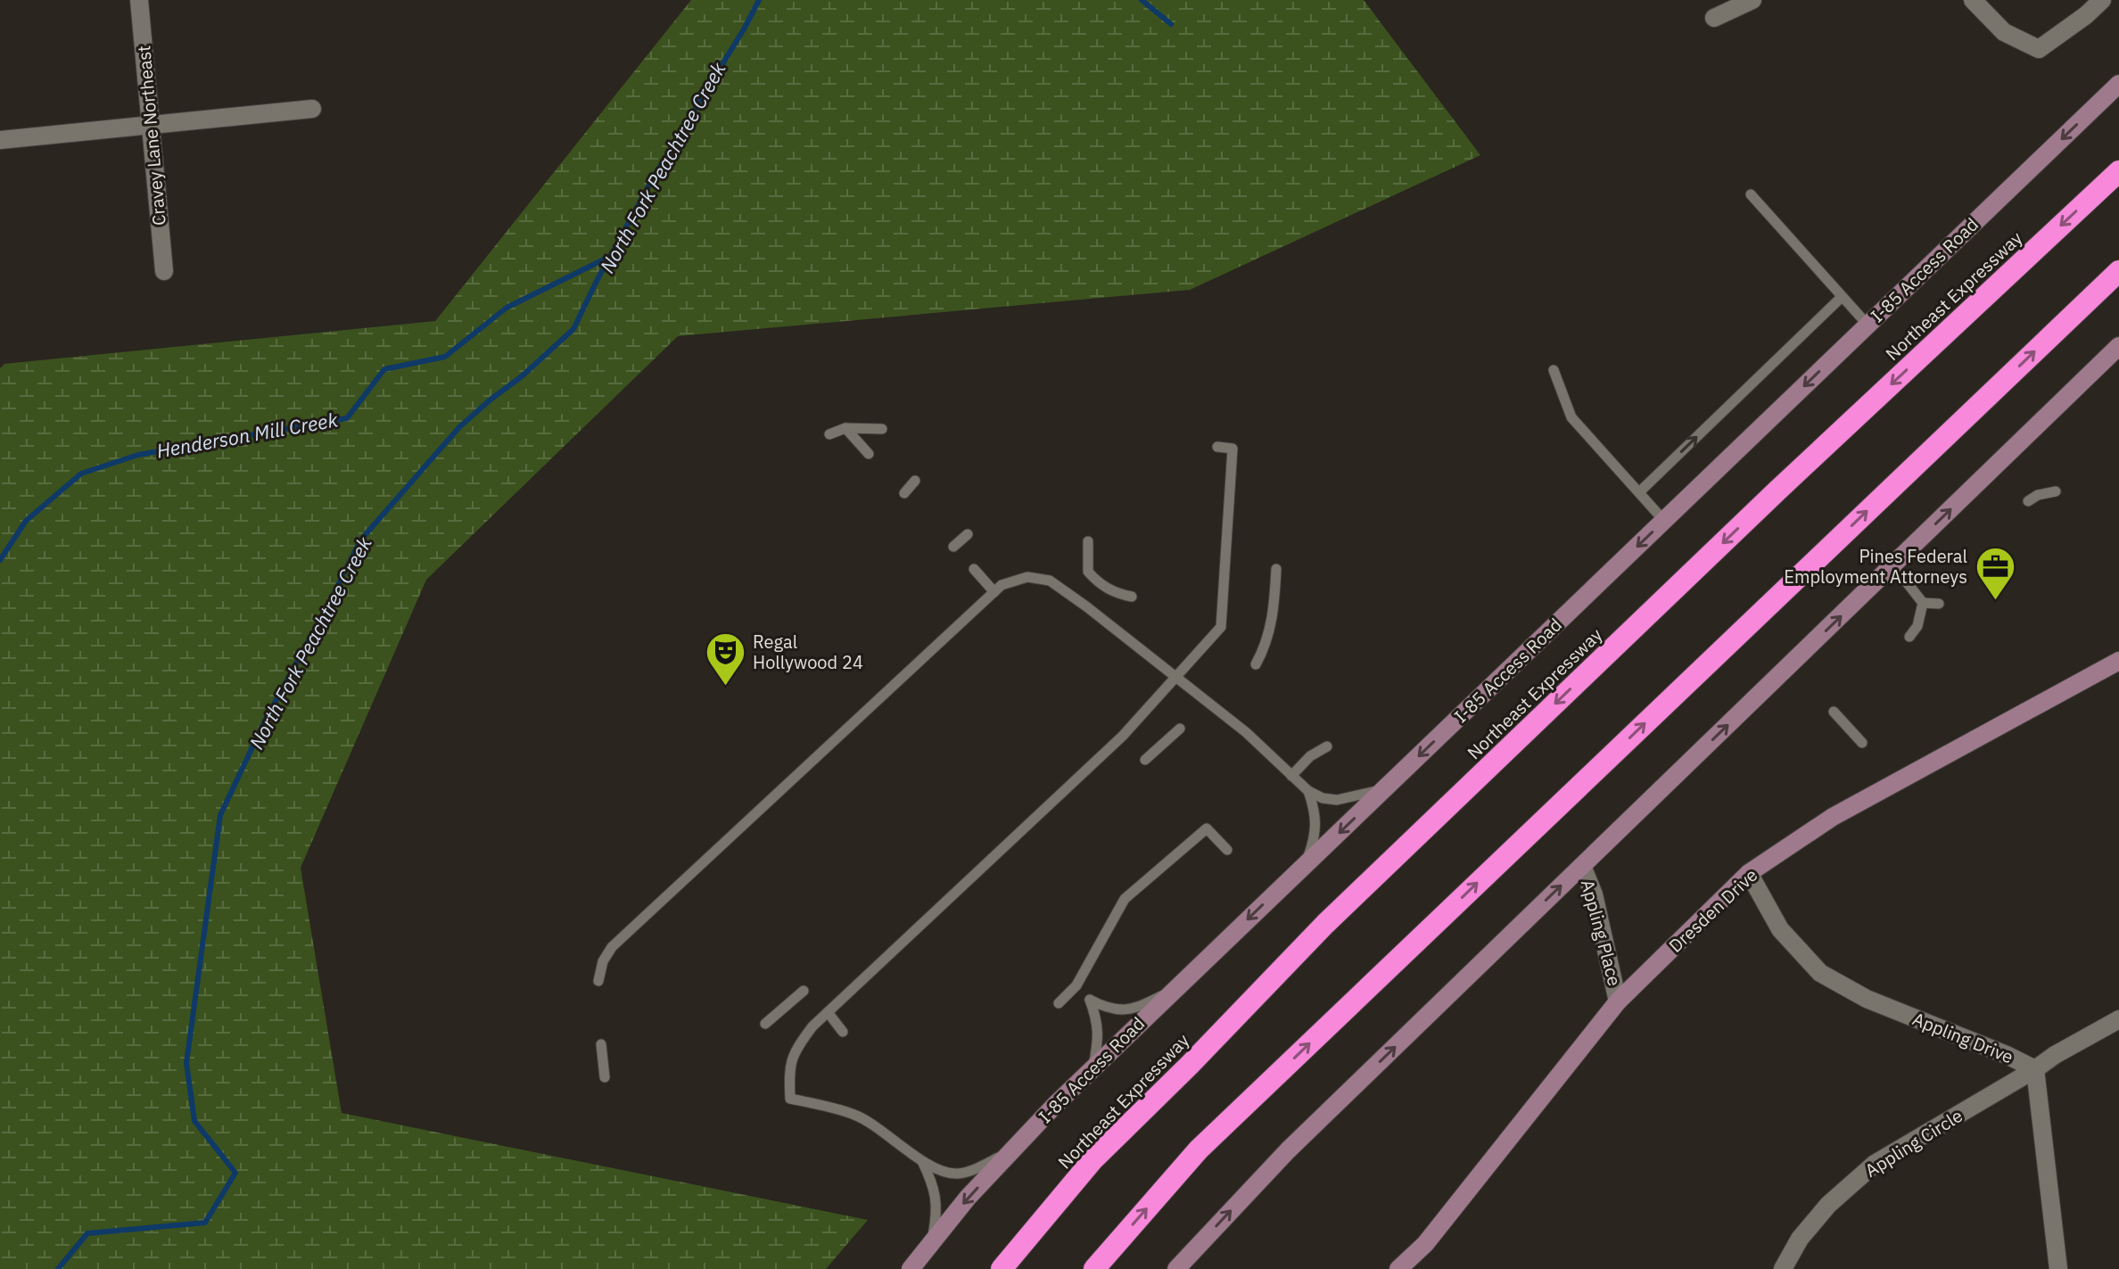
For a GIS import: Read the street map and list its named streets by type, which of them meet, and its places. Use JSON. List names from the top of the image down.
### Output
{
  "streets": {
    "highway": ["Northeast Expressway"],
    "main road": ["I-85 Access Road", "Dresden Drive"],
    "street": [
      "Cravey Lane Northeast",
      "Appling Place",
      "Appling Drive",
      "Appling Circle"
    ]
  },
  "crossings": [
    ["Dresden Drive", "Appling Place"],
    ["Dresden Drive", "Appling Drive"],
    ["Appling Drive", "Appling Circle"]
  ],
  "one_way": ["I-85 Access Road"],
  "water": ["North Fork Peachtree Creek", "Henderson Mill Creek"],
  "places": {
    "office": ["Pines Federal Employment Attorneys"],
    "theatre": ["Regal Hollywood 24"]
  }
}
